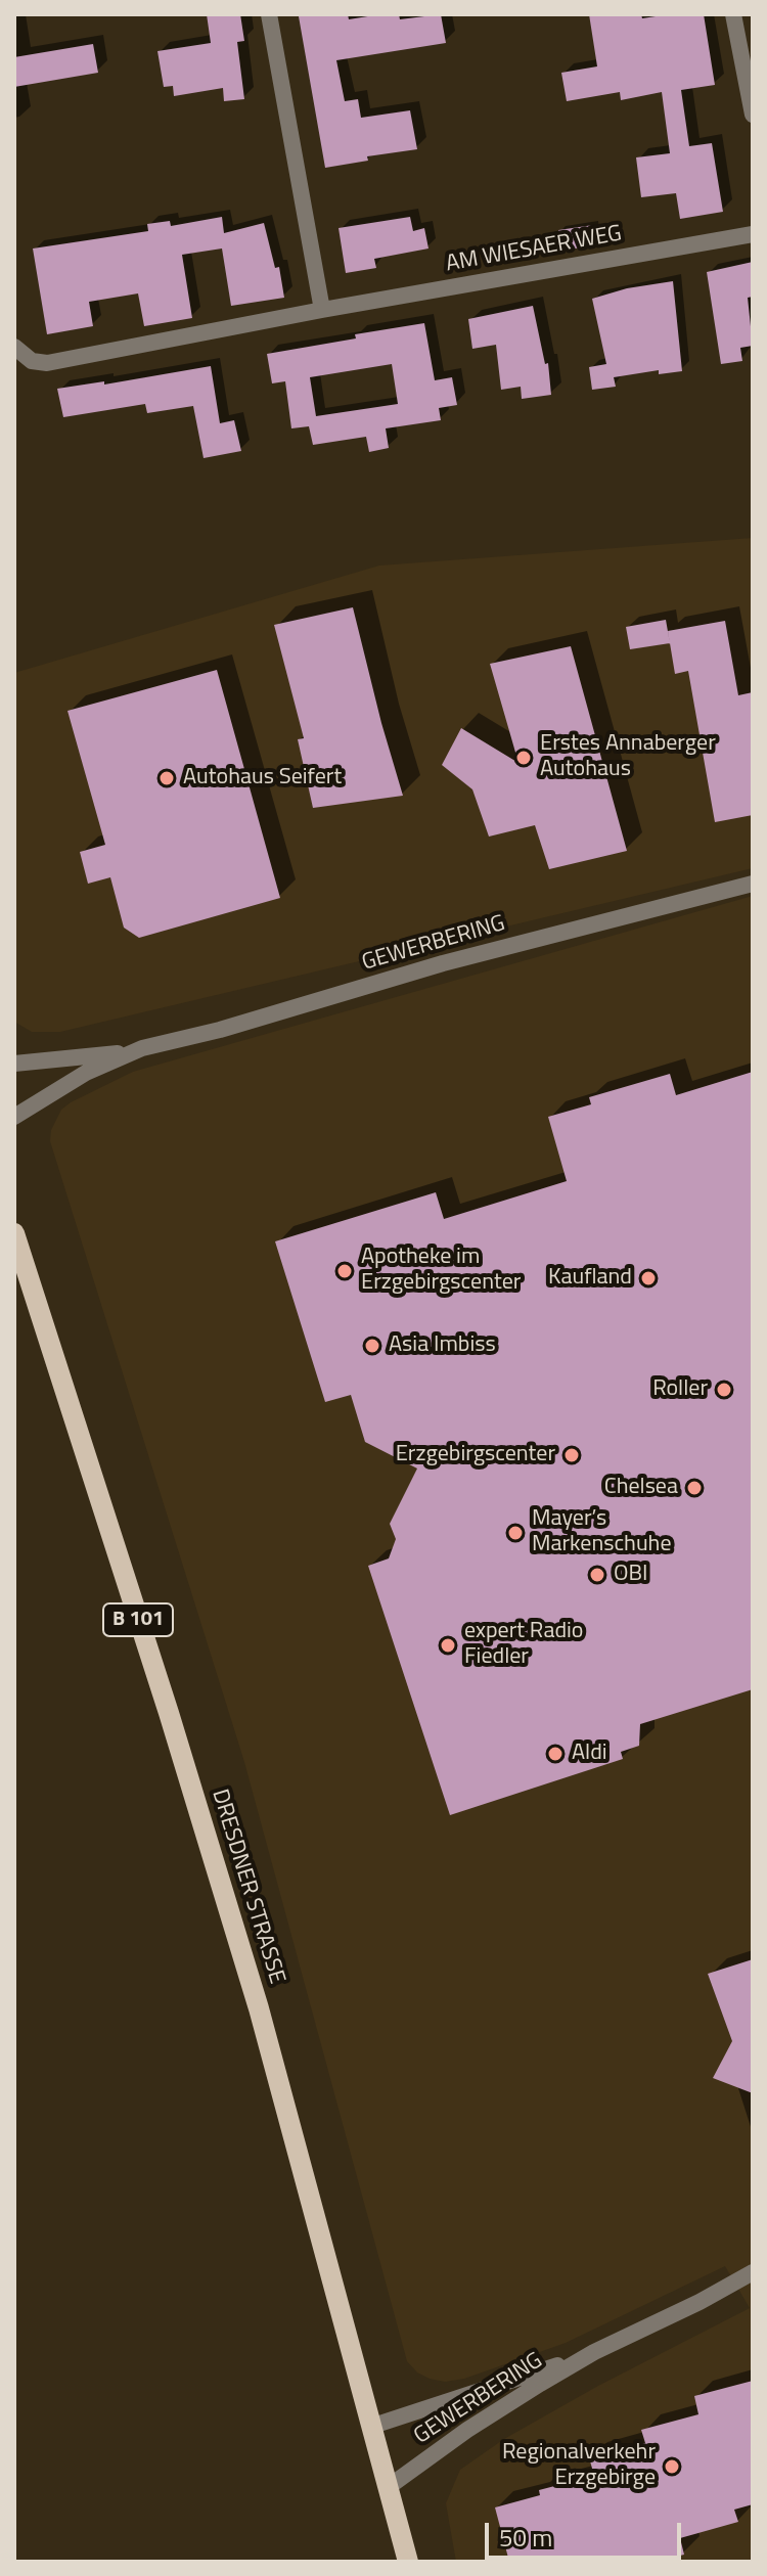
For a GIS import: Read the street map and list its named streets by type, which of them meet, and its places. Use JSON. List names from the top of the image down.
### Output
{
  "streets": {
    "main road": ["B 101", "DRESDNER STRASSE"],
    "street": ["AM WIESAER WEG", "GEWERBERING"]
  },
  "crossings": [
    ["GEWERBERING", "DRESDNER STRASSE"]
  ],
  "places": [
    "Erstes Annaberger Autohaus",
    "Autohaus Seifert",
    "Apotheke im Erzgebirgscenter",
    "Kaufland",
    "Asia Imbiss",
    "Roller",
    "Erzgebirgscenter",
    "Chelsea",
    "Mayer’s Markenschuhe",
    "OBI",
    "expert Radio Fiedler",
    "Aldi",
    "Regionalverkehr Erzgebirge"
  ],
  "scale_bar": "50 m"
}
